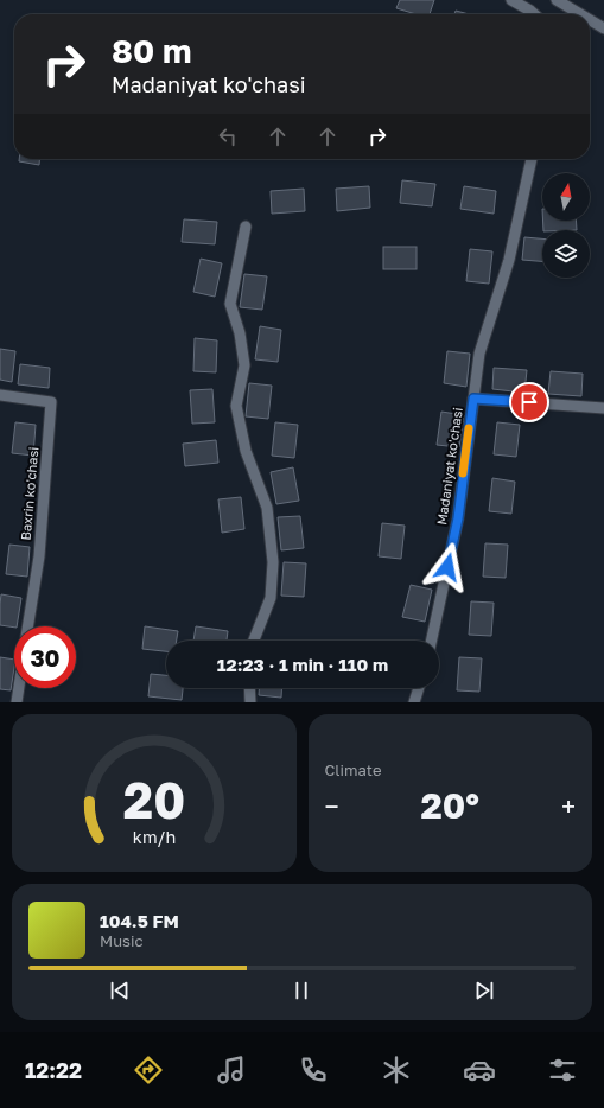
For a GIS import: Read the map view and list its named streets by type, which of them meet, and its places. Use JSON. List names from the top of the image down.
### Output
{
  "streets": {
    "street": ["Madaniyat ko'chasi", "Baxrin ko'chasi"]
  },
  "north": "top",
  "page": {
    "turn": ["80 m", "Madaniyat ko'chasi"],
    "limit": "30",
    "trip": "12:23 · 1 min · 110 m",
    "tile": "Climate",
    "heat": ["−", "20°", "+"],
    "song": ["104.5 FM", "Music"],
    "tabs": "12:22",
    "gauge": ["20", "km/h"]
  }
}
